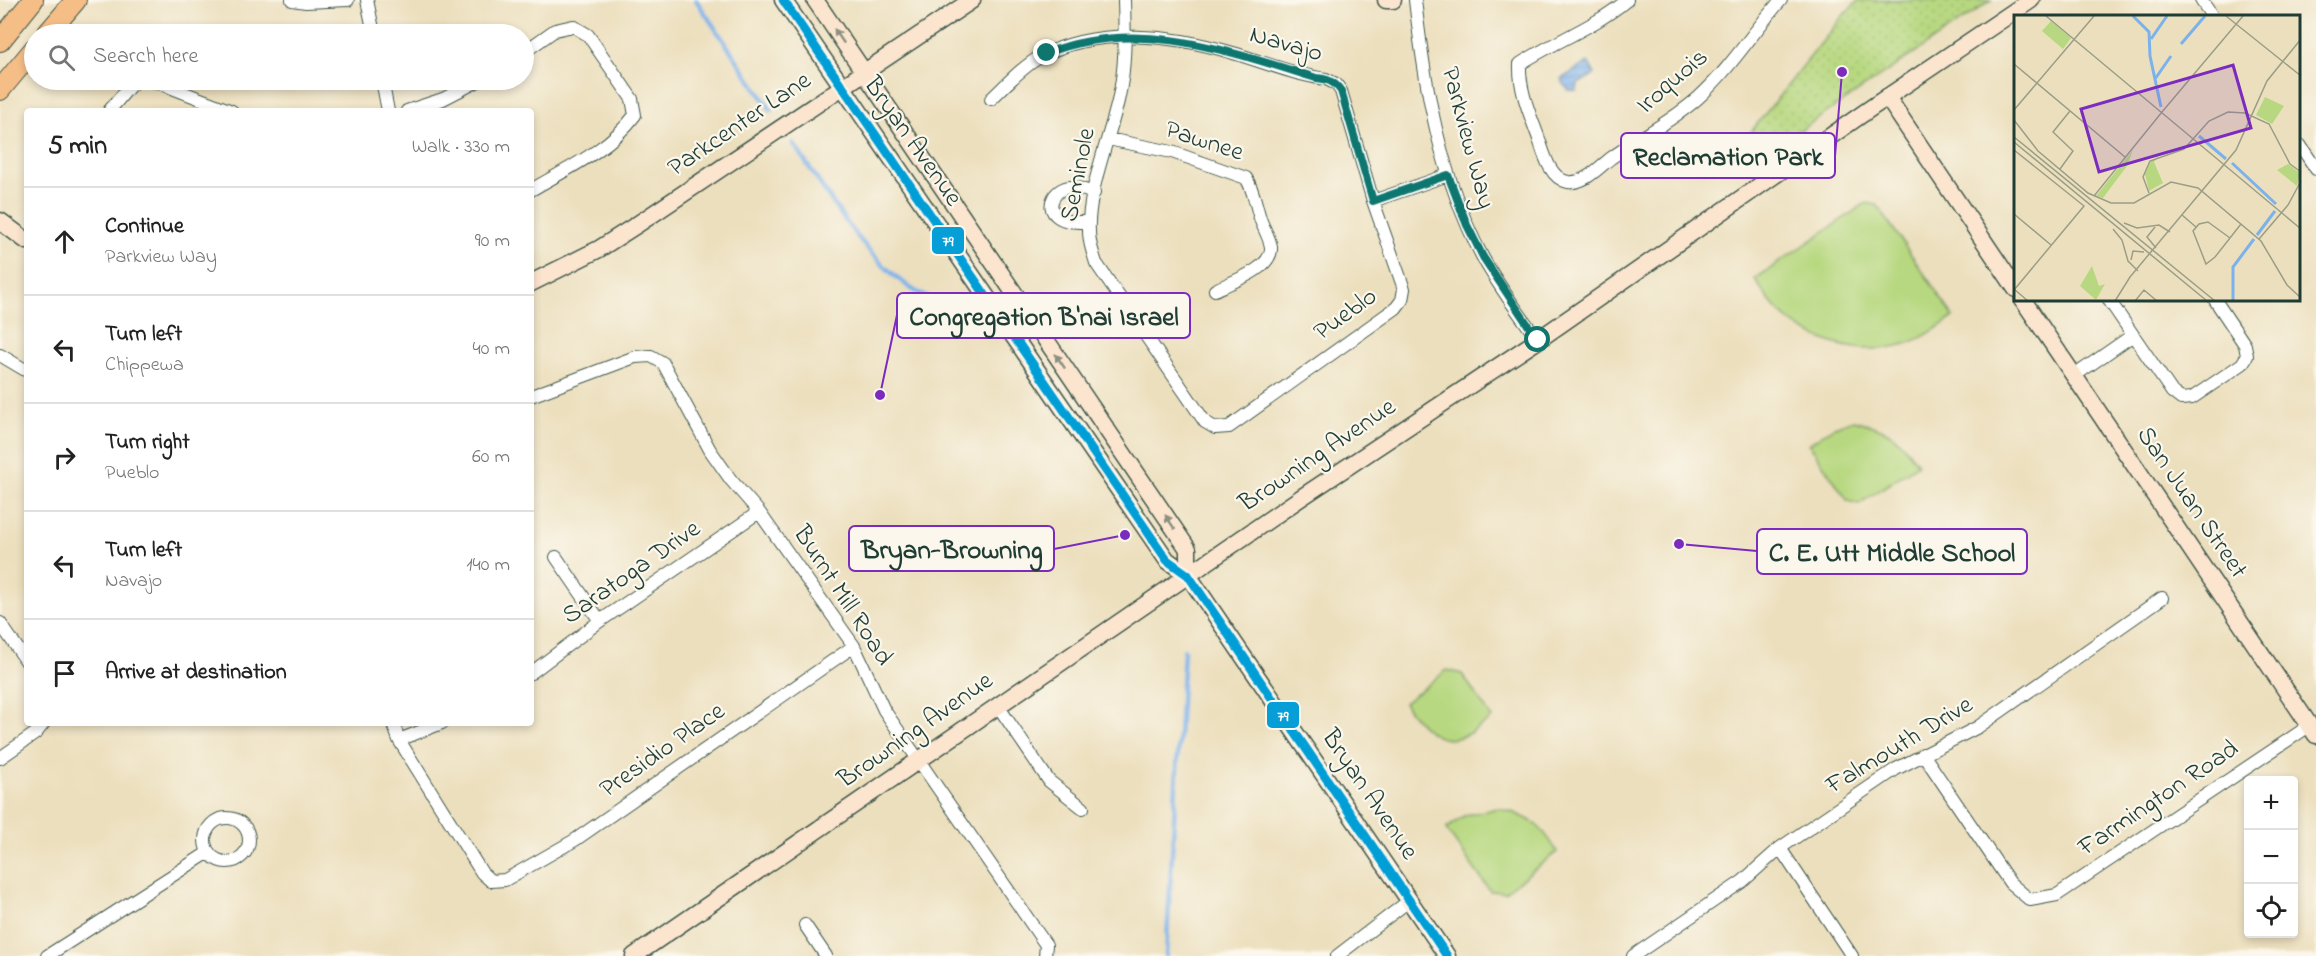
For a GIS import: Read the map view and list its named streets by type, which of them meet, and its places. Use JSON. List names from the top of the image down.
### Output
{
  "streets": {
    "main road": [
      "Parkcenter Lane",
      "Bryan Avenue",
      "Browning Avenue",
      "San Juan Street"
    ],
    "street": [
      "Navajo",
      "Iroquois",
      "Parkview Way",
      "Pawnee",
      "Seminole",
      "Pueblo",
      "Saratoga Drive",
      "Burnt Mill Road",
      "Falmouth Drive",
      "Presidio Place",
      "Farmington Road"
    ]
  },
  "crossings": [
    ["Navajo", "Seminole"],
    ["Navajo", "Pueblo"],
    ["Parkcenter Lane", "Bryan Avenue"],
    ["Parkview Way", "Browning Avenue"],
    ["Bryan Avenue", "Browning Avenue"],
    ["Pawnee", "Seminole"],
    ["Seminole", "Pueblo"],
    ["Browning Avenue", "Burnt Mill Road"],
    ["San Juan Street", "Farmington Road"],
    ["Saratoga Drive", "Burnt Mill Road"],
    ["Burnt Mill Road", "Presidio Place"],
    ["Falmouth Drive", "Farmington Road"]
  ],
  "places": [
    "Reclamation Park",
    "Congregation B'nai Israel",
    "Bryan-Browning",
    "C. E. Utt Middle School"
  ],
  "lines": ["transit line 79"],
  "page": {
    "search": "Search here",
    "heading": ["5 min", "Walk · 330 m"],
    "list": [
      ["Continue", "Parkview Way", "90 m"],
      ["Turn left", "Chippewa", "40 m"],
      ["Turn right", "Pueblo", "60 m"],
      ["Turn left", "Navajo", "140 m"],
      "Arrive at destination"
    ],
    "map_buttons": ["+", "−"]
  }
}
